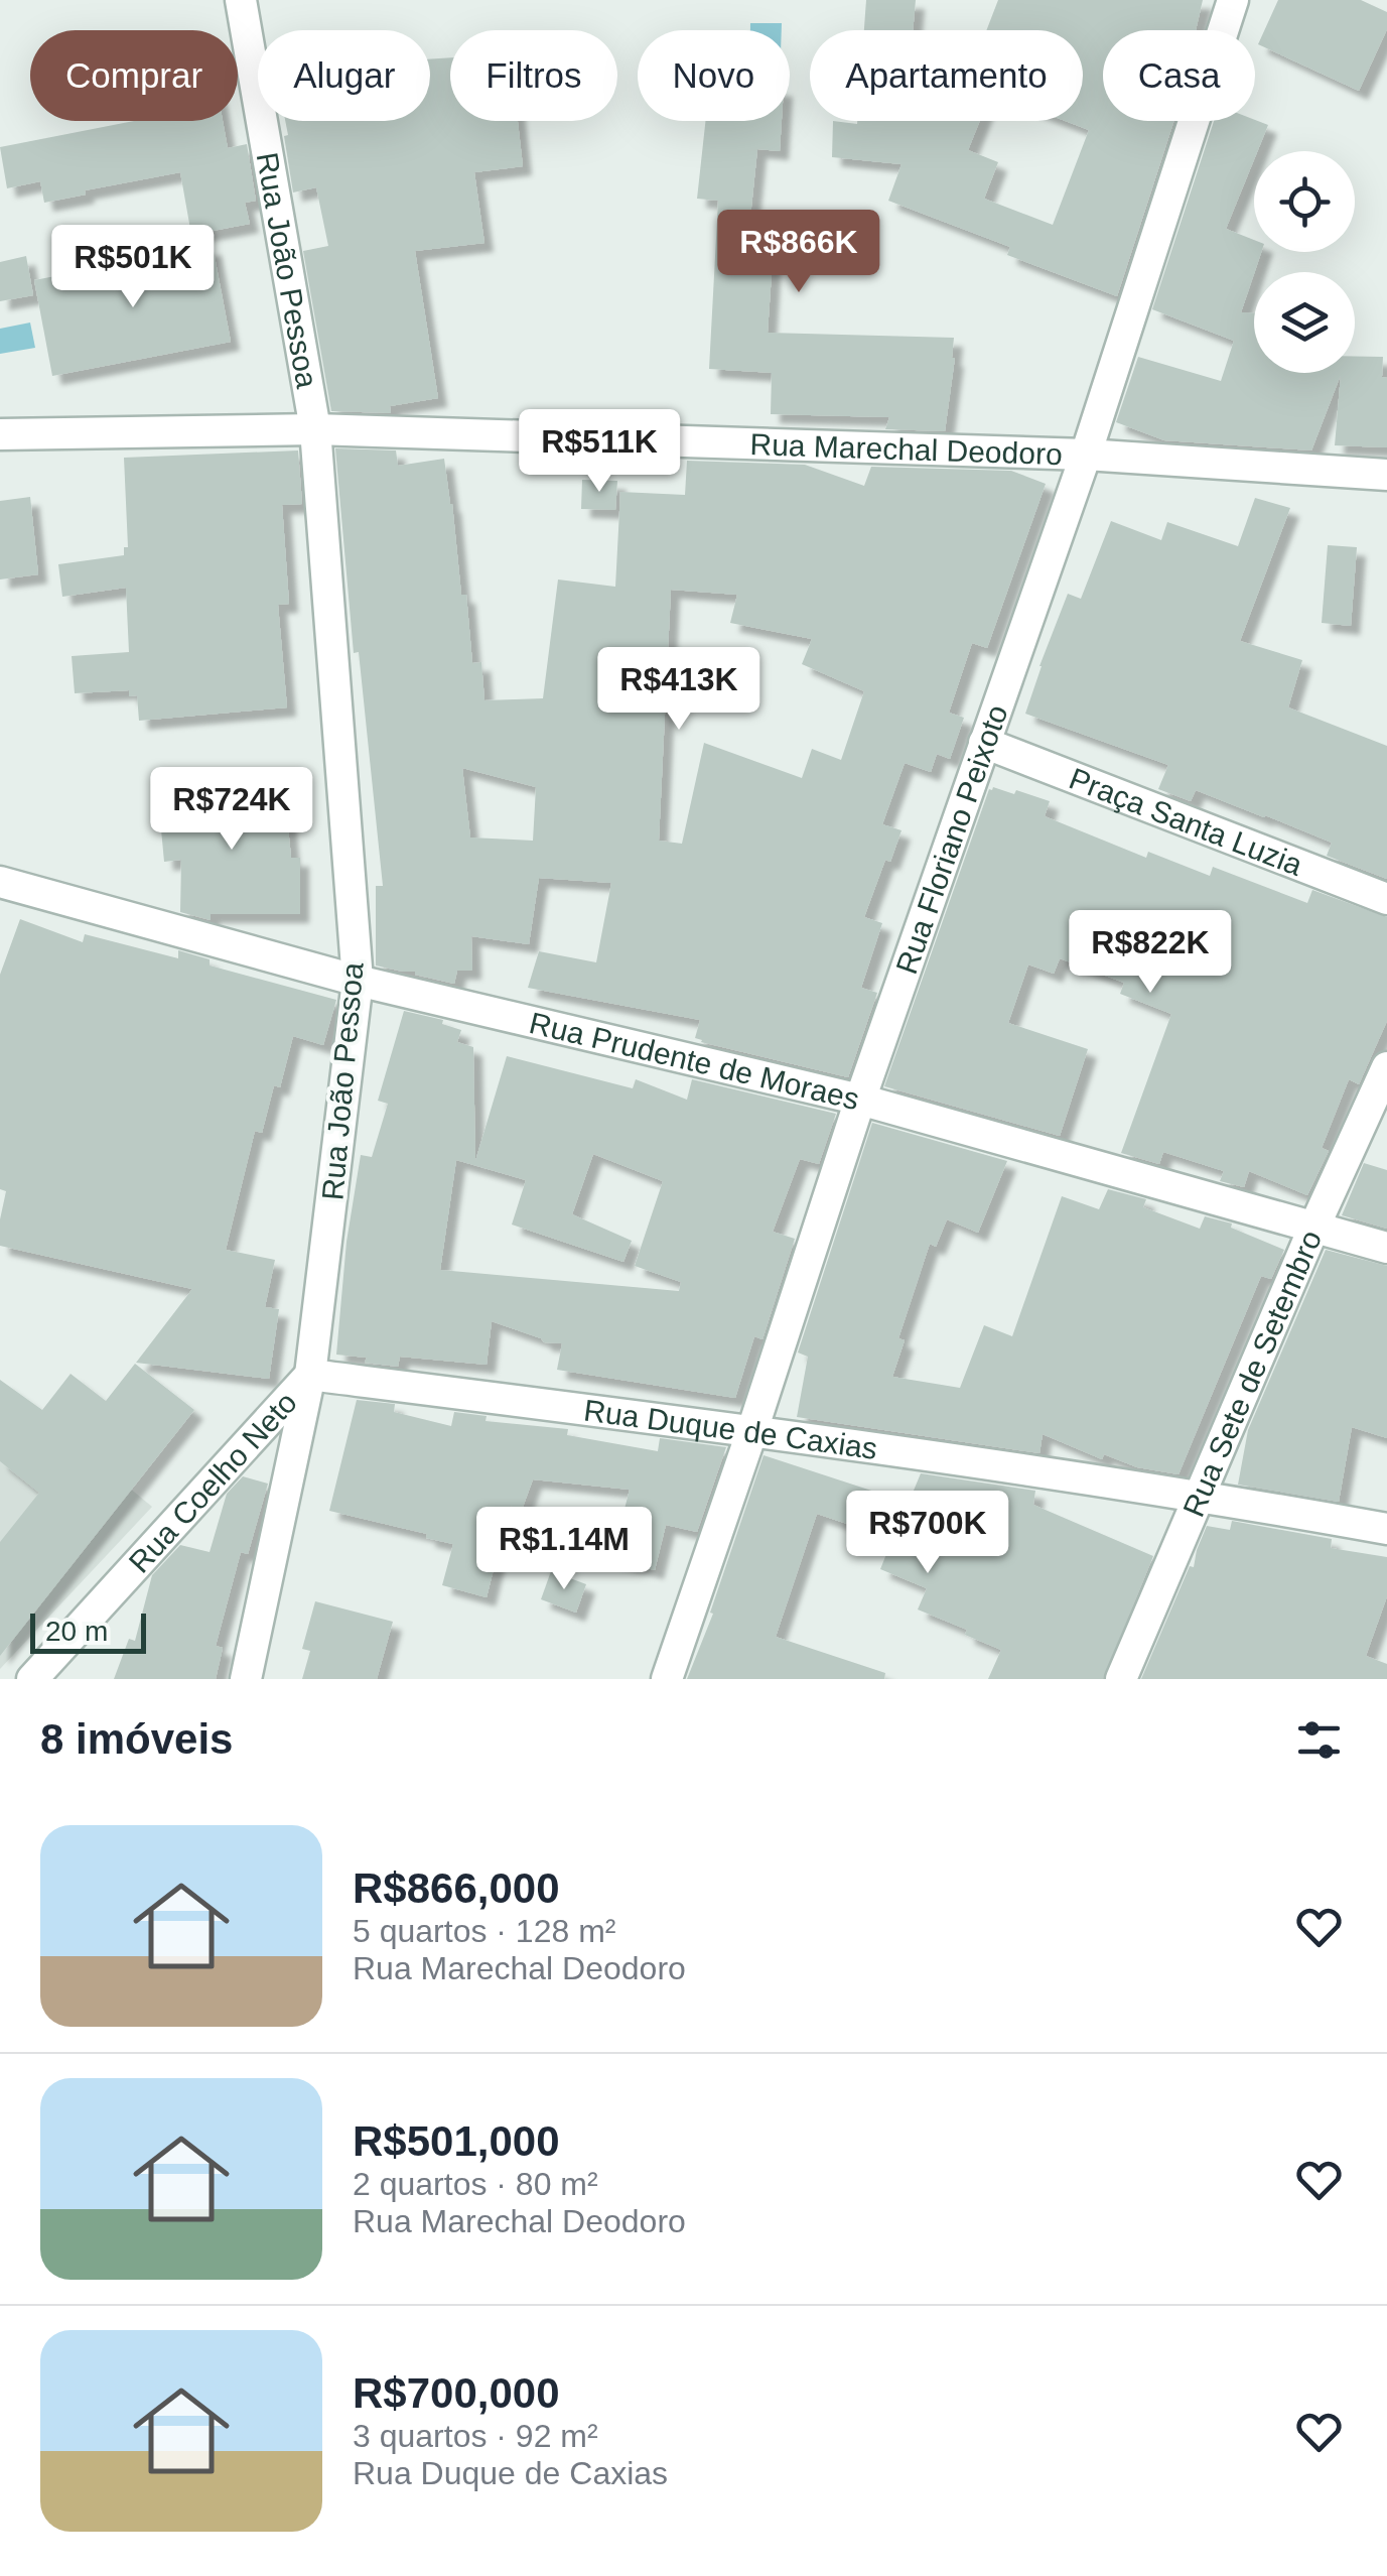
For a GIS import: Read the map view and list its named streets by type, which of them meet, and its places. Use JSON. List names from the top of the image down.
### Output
{
  "streets": {
    "street": [
      "Rua João Pessoa",
      "Rua Marechal Deodoro",
      "Praça Santa Luzia",
      "Rua Floriano Peixoto",
      "Rua Prudente de Moraes",
      "Rua Sete de Setembro",
      "Rua Duque de Caxias",
      "Rua Coelho Neto"
    ]
  },
  "crossings": [
    ["Rua João Pessoa", "Rua Marechal Deodoro"],
    ["Rua João Pessoa", "Rua Prudente de Moraes"],
    ["Rua João Pessoa", "Rua Duque de Caxias"],
    ["Rua João Pessoa", "Rua Coelho Neto"],
    ["Rua Marechal Deodoro", "Rua Floriano Peixoto"],
    ["Praça Santa Luzia", "Rua Floriano Peixoto"],
    ["Rua Floriano Peixoto", "Rua Prudente de Moraes"],
    ["Rua Floriano Peixoto", "Rua Duque de Caxias"],
    ["Rua Prudente de Moraes", "Rua Sete de Setembro"],
    ["Rua Sete de Setembro", "Rua Duque de Caxias"],
    ["Rua Duque de Caxias", "Rua Coelho Neto"]
  ],
  "scale_bar": "20 m",
  "page": {
    "chip": [
      "Comprar",
      "Alugar",
      "Filtros",
      "Novo",
      "Apartamento",
      "Casa"
    ],
    "price": [
      "R$866K",
      "R$501K",
      "R$511K",
      "R$413K",
      "R$724K",
      "R$822K",
      "R$700K",
      "R$1.14M"
    ],
    "scale": "20 m",
    "heading": "8 imóveis",
    "list": [
      {
        "name": "R$866,000",
        "note": "5 quartos · 128 m² · Rua Marechal Deodoro"
      },
      {
        "name": "R$501,000",
        "note": "2 quartos · 80 m² · Rua Marechal Deodoro"
      },
      {
        "name": "R$700,000",
        "note": "3 quartos · 92 m² · Rua Duque de Caxias"
      }
    ]
  }
}
